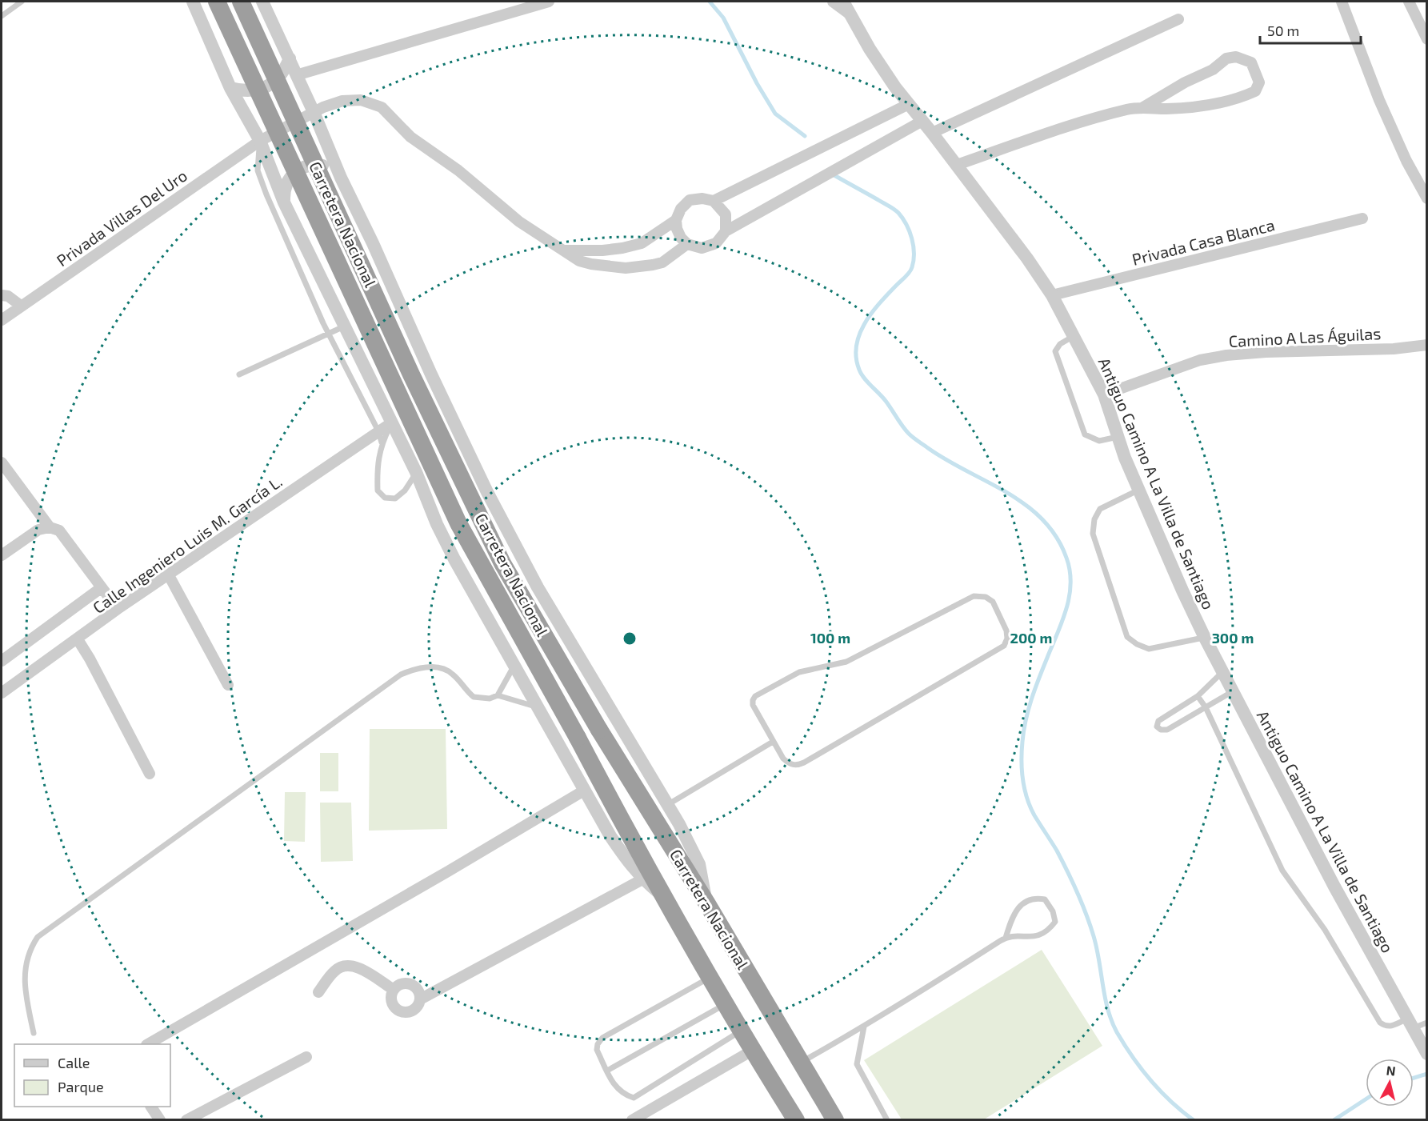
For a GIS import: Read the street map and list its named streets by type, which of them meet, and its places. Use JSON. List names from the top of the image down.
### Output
{
  "streets": {
    "highway": ["Carretera Nacional"],
    "street": [
      "Privada Villas Del Uro",
      "Privada Casa Blanca",
      "Camino A Las Águilas",
      "Antiguo Camino A La Villa de Santiago",
      "Calle Ingeniero Luis M. García L."
    ]
  },
  "crossings": [
    ["Privada Casa Blanca", "Antiguo Camino A La Villa de Santiago"],
    ["Camino A Las Águilas", "Antiguo Camino A La Villa de Santiago"]
  ],
  "legend": ["Calle", "Parque"],
  "scale_bar": "50 m",
  "north": "top",
  "rings": ["100 m", "200 m", "300 m"]
}
